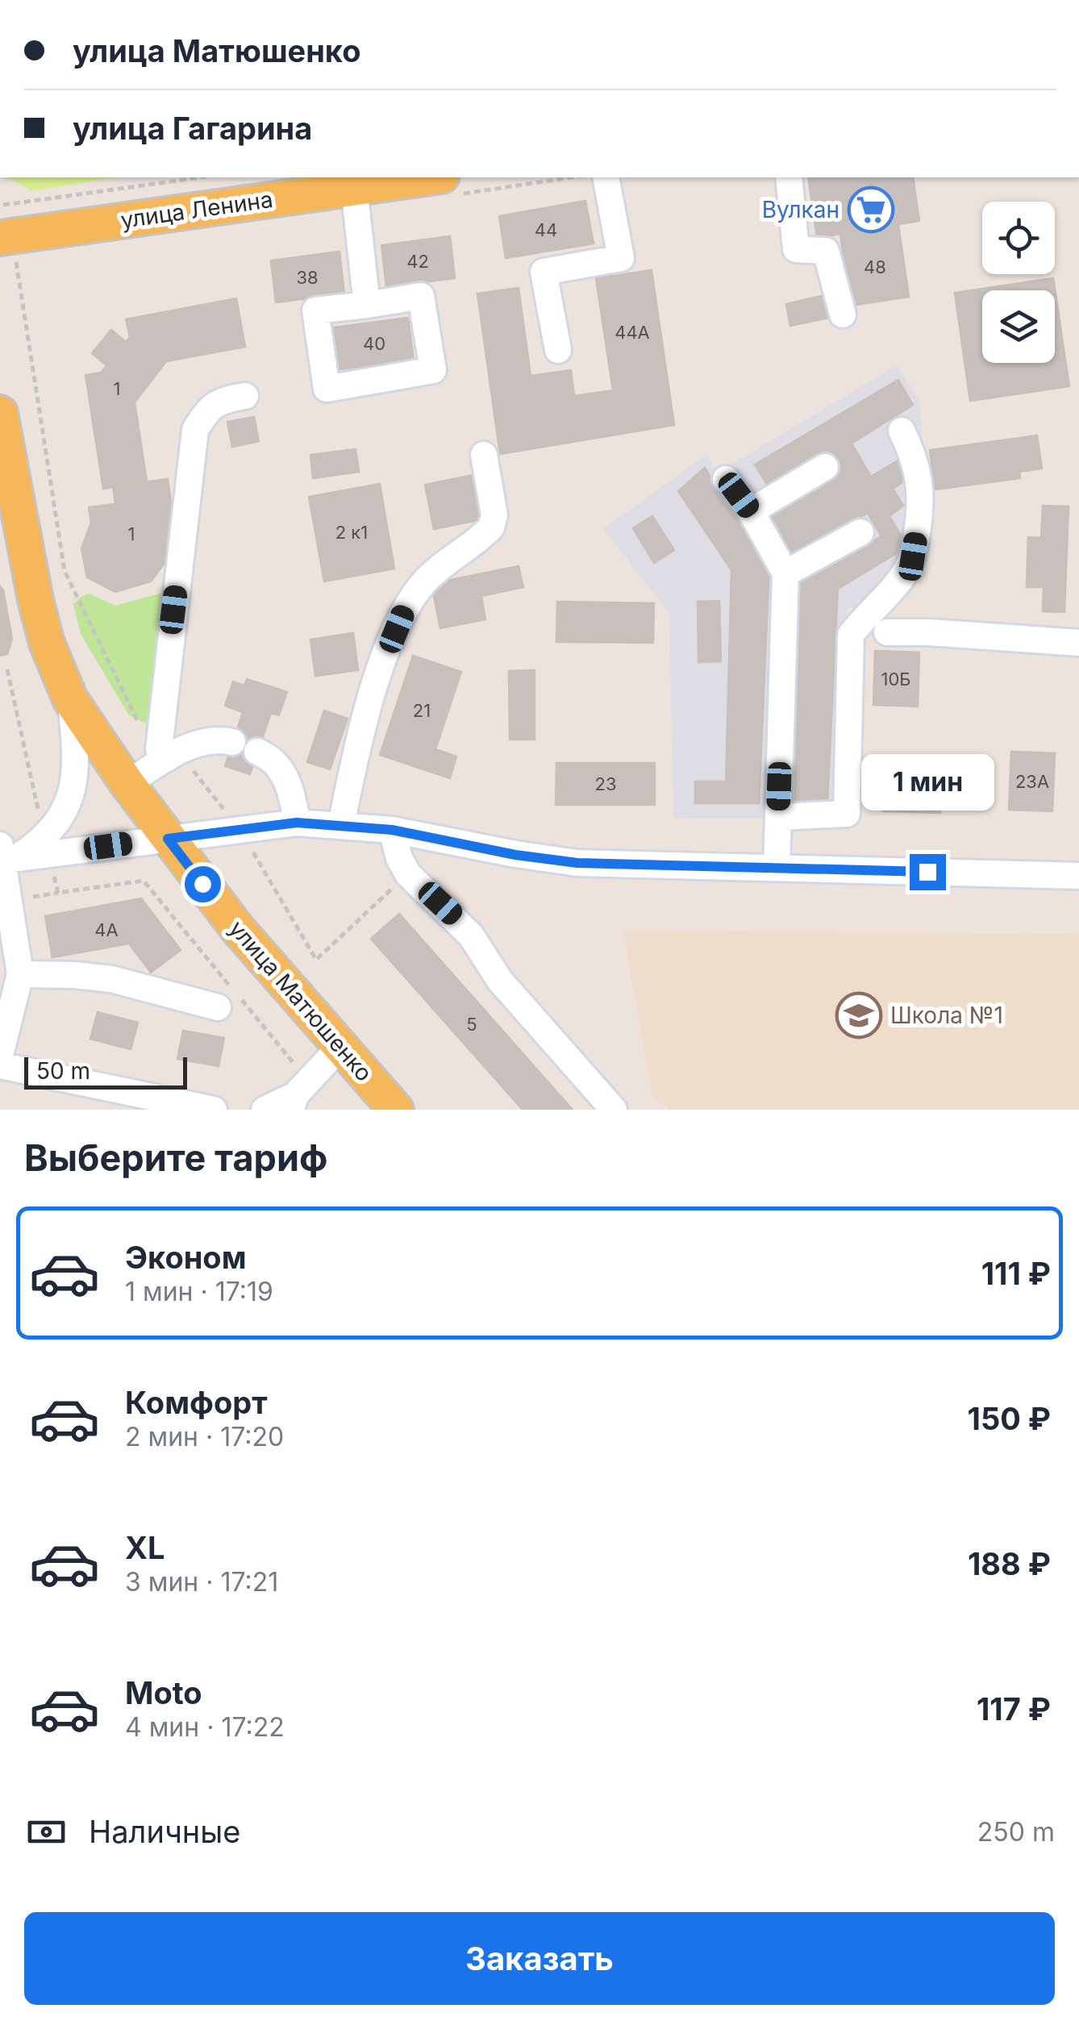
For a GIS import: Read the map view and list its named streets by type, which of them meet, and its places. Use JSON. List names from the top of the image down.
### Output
{
  "streets": {
    "main road": ["улица Ленина", "улица Матюшенко"]
  },
  "places": {
    "supermarket": ["Вулкан"],
    "school or university": ["Школа №1"]
  },
  "house_numbers": [
    "44",
    "42",
    "48",
    "38",
    "44А",
    "40",
    "1",
    "2 к1",
    "1",
    "10Б",
    "21",
    "23А",
    "23",
    "4А",
    "5"
  ],
  "scale_bar": "50 m",
  "page": {
    "banner": ["улица Матюшенко", "улица Гагарина"],
    "bubble": "1 мин",
    "scale": "50 m",
    "heading": "Выберите тариф",
    "list": [
      {
        "name": "Эконом",
        "note": "1 мин · 17:19",
        "value": "111 ₽"
      },
      {
        "name": "Комфорт",
        "note": "2 мин · 17:20",
        "value": "150 ₽"
      },
      {
        "name": "XL",
        "note": "3 мин · 17:21",
        "value": "188 ₽"
      },
      {
        "name": "Moto",
        "note": "4 мин · 17:22",
        "value": "117 ₽"
      }
    ],
    "pay": ["Наличные", "250 m"],
    "buttons": "Заказать"
  }
}
